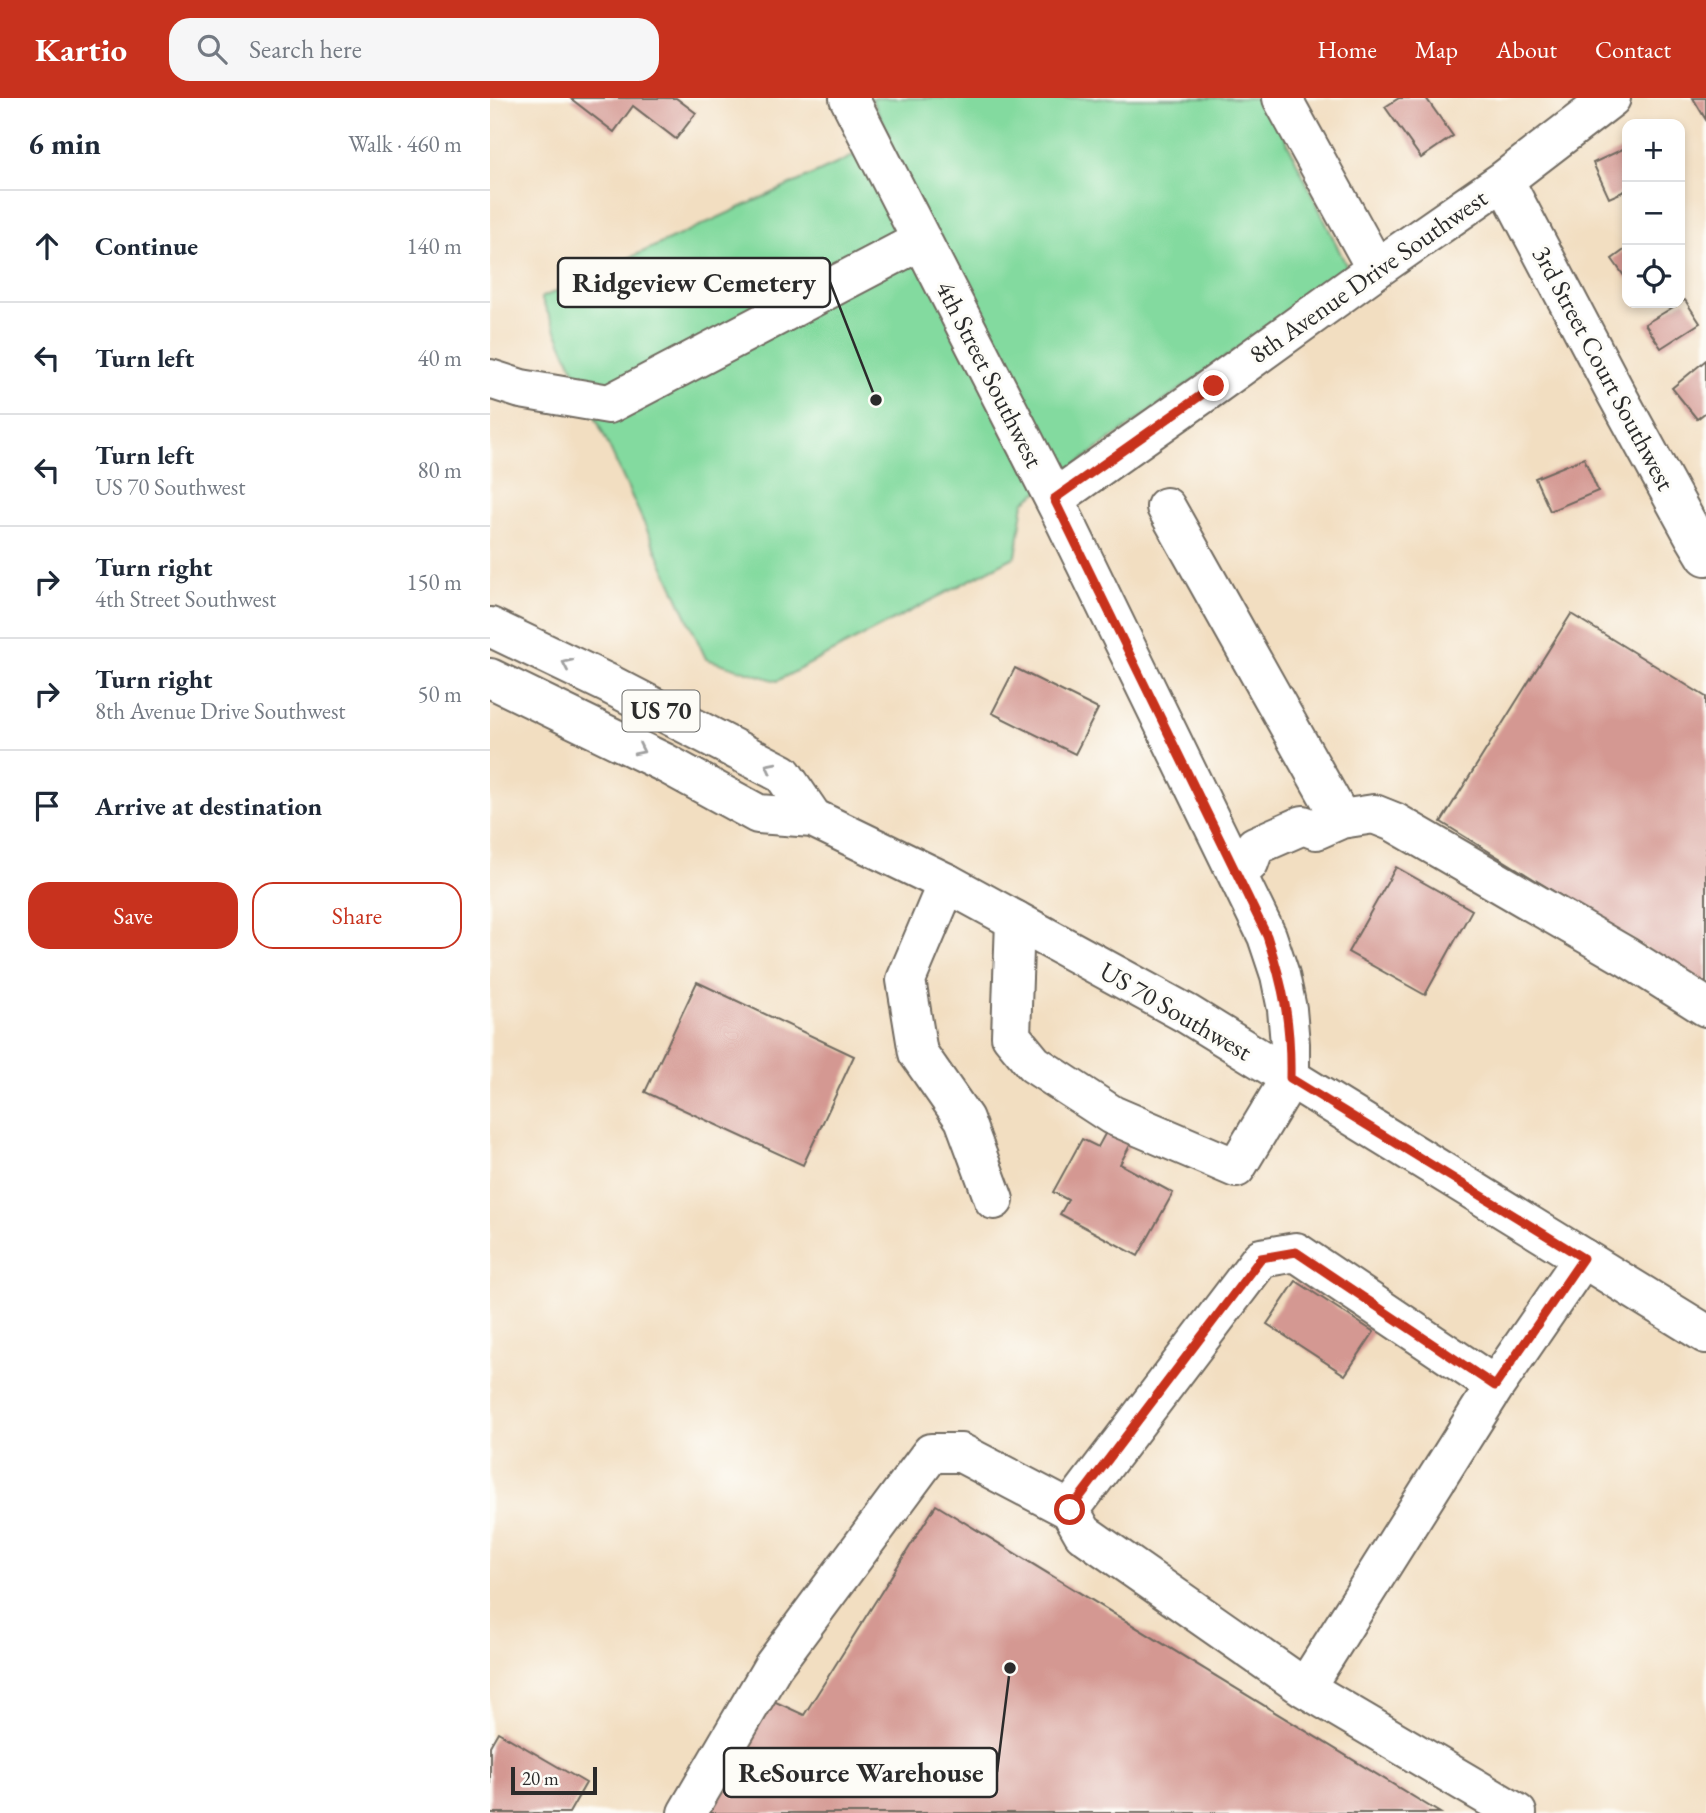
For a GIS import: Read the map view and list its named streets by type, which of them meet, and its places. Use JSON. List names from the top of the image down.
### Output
{
  "streets": {
    "street": [
      "8th Avenue Drive Southwest",
      "3rd Street Court Southwest",
      "4th Street Southwest",
      "US 70",
      "US 70 Southwest"
    ]
  },
  "crossings": [
    ["8th Avenue Drive Southwest", "3rd Street Court Southwest"],
    ["8th Avenue Drive Southwest", "4th Street Southwest"],
    ["4th Street Southwest", "US 70 Southwest"]
  ],
  "places": ["Ridgeview Cemetery", "ReSource Warehouse"],
  "scale_bar": "20 m",
  "page": {
    "header": "Kartio",
    "search": "Search here",
    "nav": [
      "Home",
      "Map",
      "About",
      "Contact"
    ],
    "heading": ["6 min", "Walk · 460 m"],
    "map_buttons": ["+", "−"],
    "list": [
      ["Continue", "140 m"],
      ["Turn left", "40 m"],
      ["Turn left", "US 70 Southwest", "80 m"],
      ["Turn right", "4th Street Southwest", "150 m"],
      ["Turn right", "8th Avenue Drive Southwest", "50 m"],
      "Arrive at destination"
    ],
    "buttons": ["Save", "Share"],
    "scale": "20 m"
  }
}
